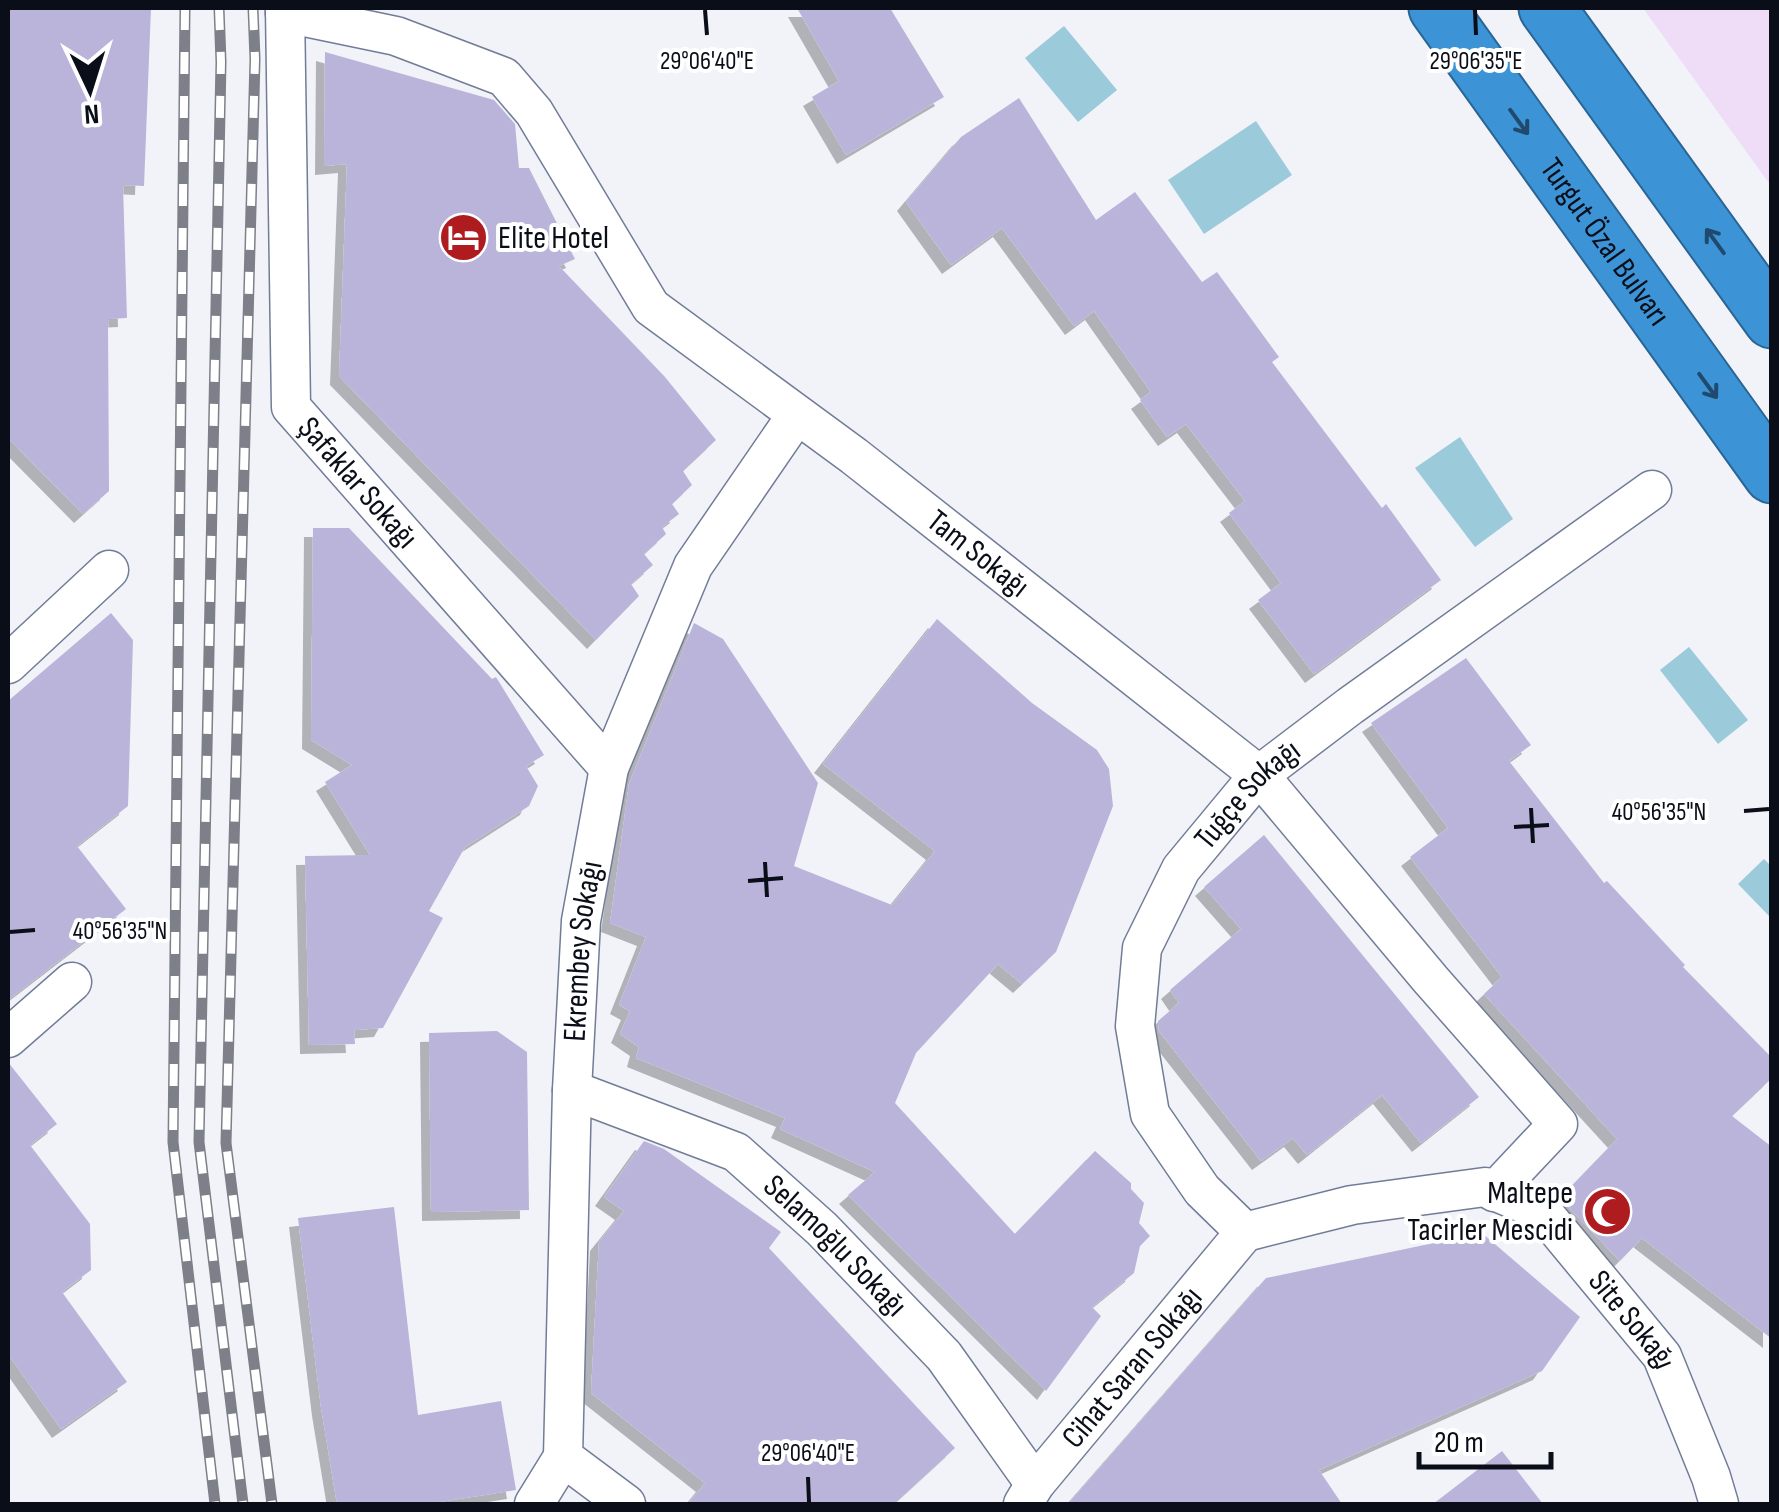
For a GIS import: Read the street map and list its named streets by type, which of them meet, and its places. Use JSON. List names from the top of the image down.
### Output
{
  "streets": {
    "highway": ["Turgut Özal Bulvarı"],
    "street": [
      "Şafaklar Sokağı",
      "Tam Sokağı",
      "Tuğçe Sokağı",
      "Ekrembey Sokağı",
      "Selamoğlu Sokağı",
      "Site Sokağı",
      "Cihat Saran Sokağı"
    ]
  },
  "crossings": [
    ["Şafaklar Sokağı", "Tam Sokağı"],
    ["Şafaklar Sokağı", "Ekrembey Sokağı"],
    ["Tam Sokağı", "Tuğçe Sokağı"],
    ["Tam Sokağı", "Ekrembey Sokağı"],
    ["Tam Sokağı", "Site Sokağı"],
    ["Tuğçe Sokağı", "Site Sokağı"],
    ["Tuğçe Sokağı", "Cihat Saran Sokağı"],
    ["Ekrembey Sokağı", "Selamoğlu Sokağı"],
    ["Selamoğlu Sokağı", "Cihat Saran Sokağı"],
    ["Site Sokağı", "Cihat Saran Sokağı"]
  ],
  "places": {
    "hotel": ["Elite Hotel"],
    "mosque": ["Maltepe Tacirler Mescidi"]
  },
  "scale_bar": "20 m",
  "north": "bottom",
  "coordinates": ["29°06'40\"E", "29°06'35\"E", "40°56'35\"N"]
}
